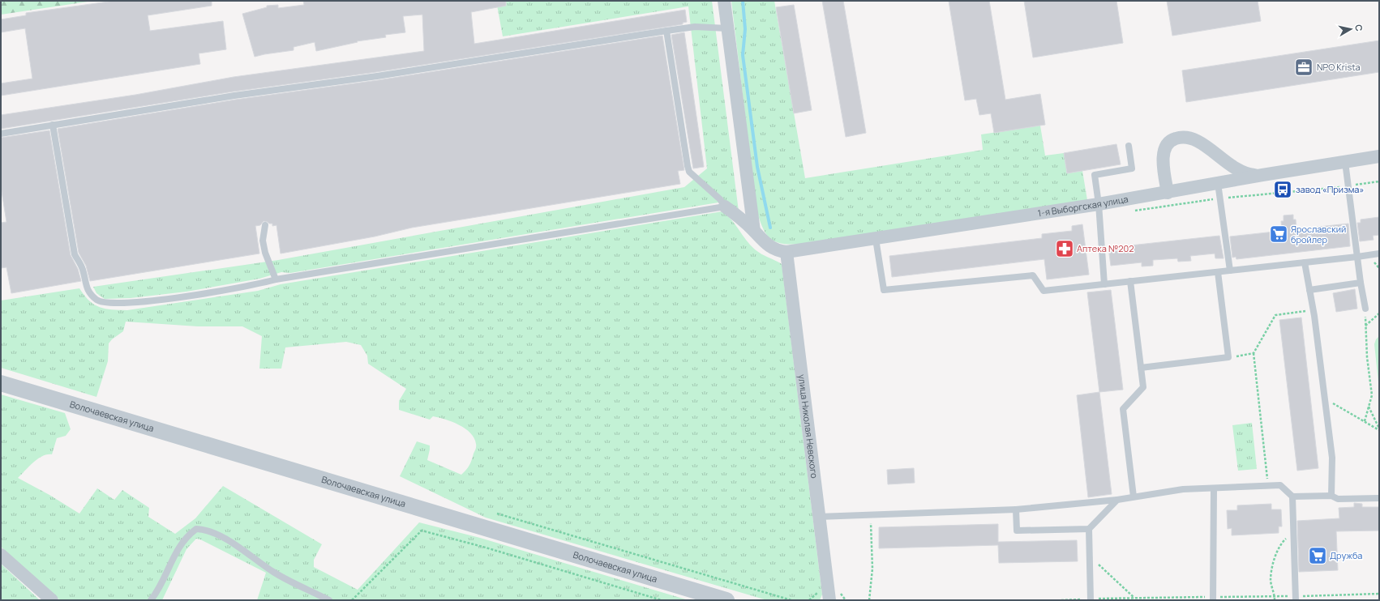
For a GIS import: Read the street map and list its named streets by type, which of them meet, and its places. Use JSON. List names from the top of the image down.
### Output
{
  "streets": {
    "street": ["1-я Выборгская улица", "Волочаевская улица", "улица Николая Невского"]
  },
  "crossings": [
    ["1-я Выборгская улица", "улица Николая Невского"]
  ],
  "places": {
    "office": ["NPO Krista"],
    "bus stop": ["завод «Призма»"],
    "supermarket": ["Ярославский бройлер", "Дружба"],
    "pharmacy": ["Аптека №202"]
  },
  "north": "right"
}
